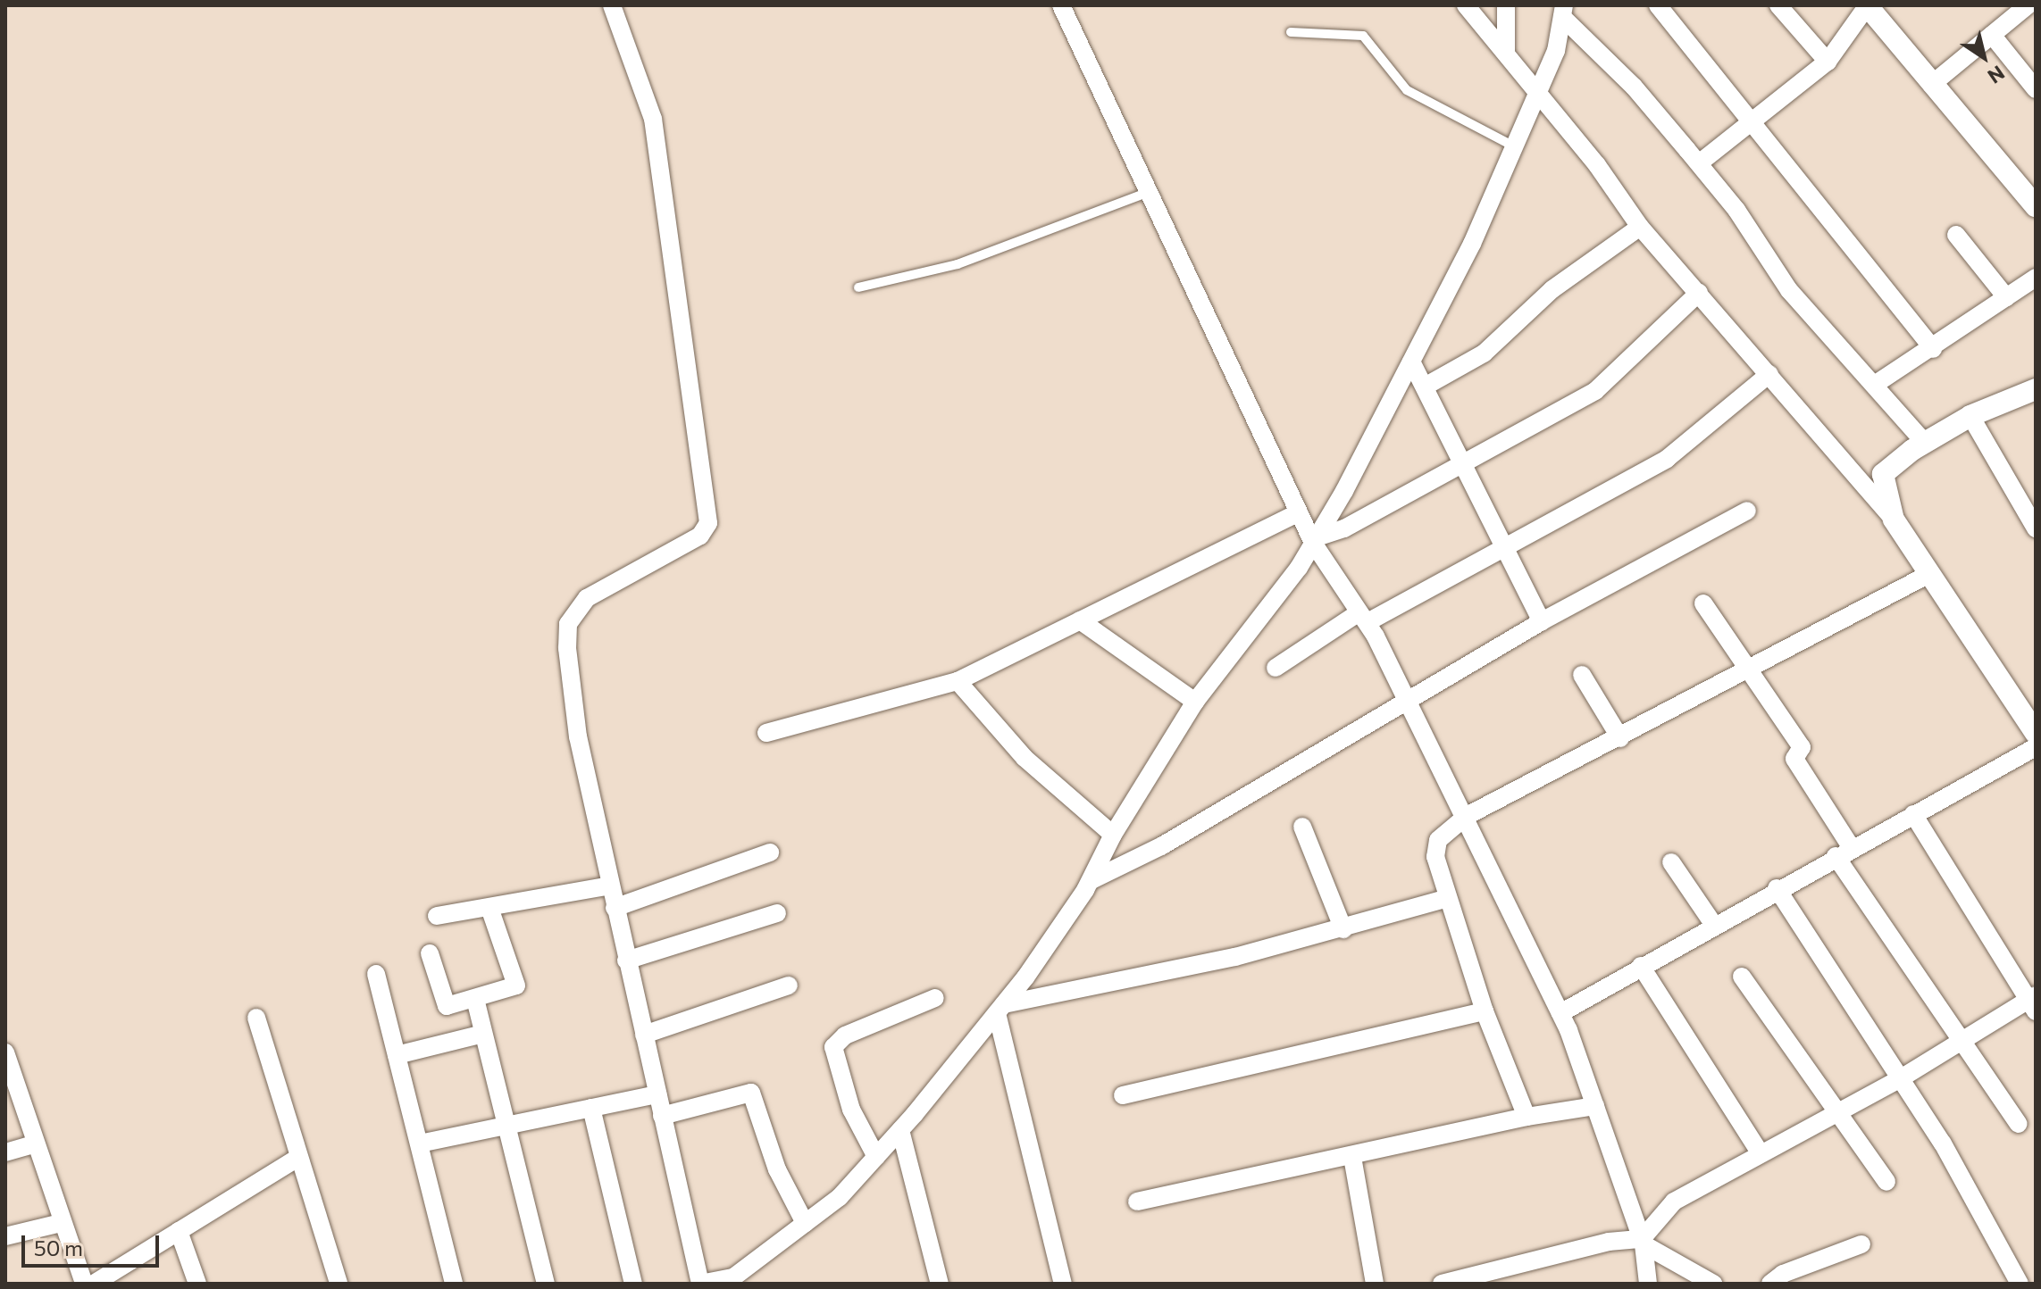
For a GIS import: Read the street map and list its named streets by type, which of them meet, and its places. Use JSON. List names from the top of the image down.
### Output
{
  "scale_bar": "50 m",
  "north": "bottom right"
}
